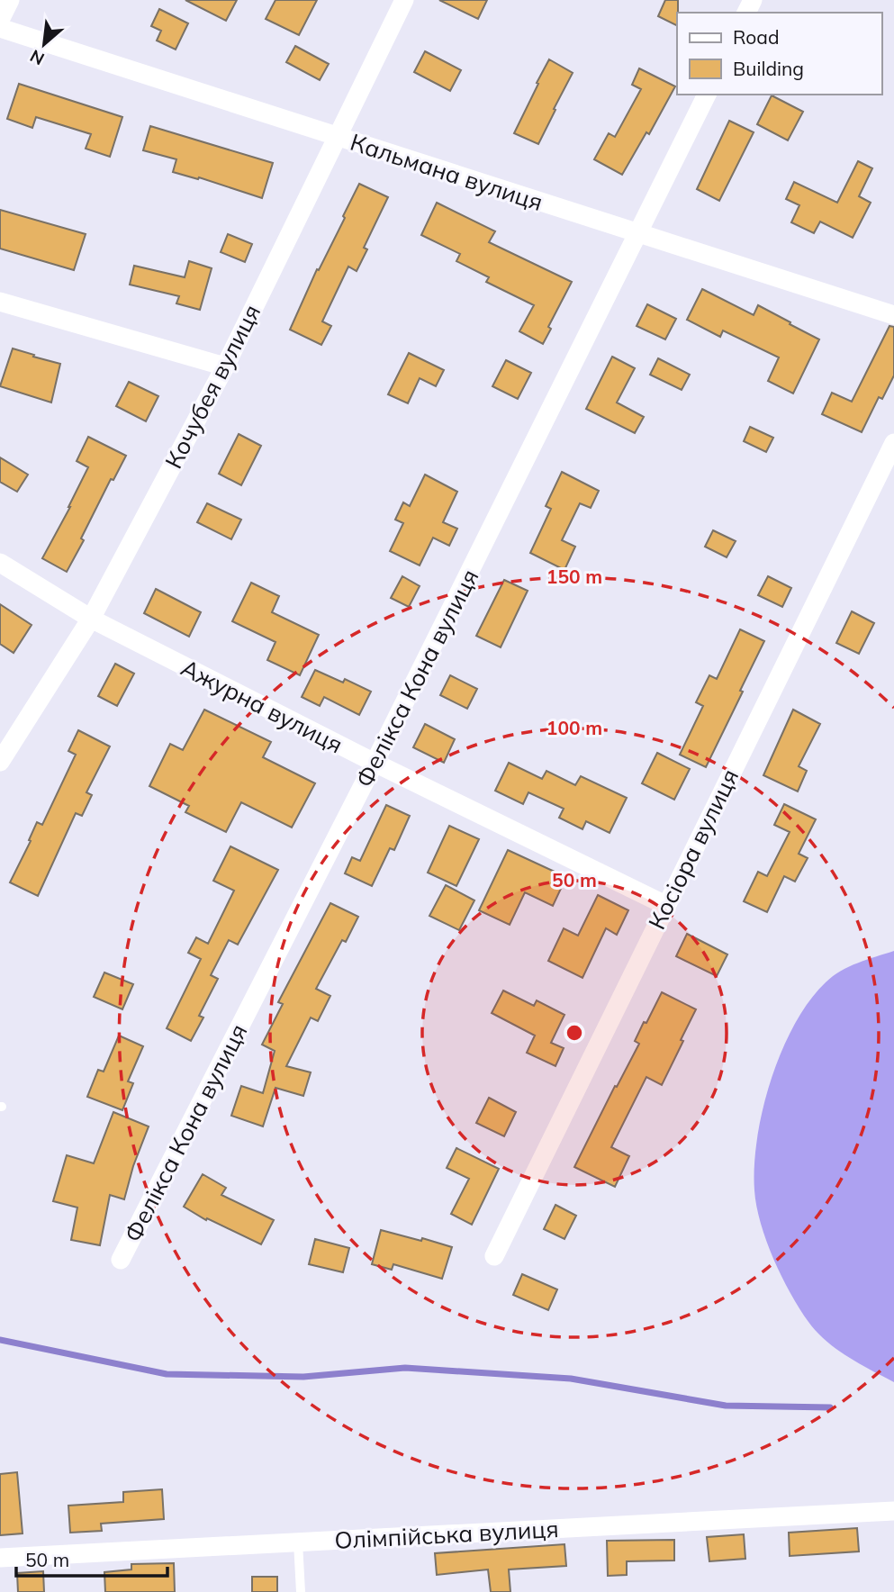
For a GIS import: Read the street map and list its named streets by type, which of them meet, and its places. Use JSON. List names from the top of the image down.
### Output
{
  "streets": {
    "street": [
      "Кальмана вулиця",
      "Кочубея вулиця",
      "Фелікса Кона вулиця",
      "Ажурна вулиця",
      "Косіора вулиця",
      "Олімпійська вулиця"
    ]
  },
  "crossings": [
    ["Кальмана вулиця", "Кочубея вулиця"],
    ["Кальмана вулиця", "Фелікса Кона вулиця"],
    ["Кочубея вулиця", "Ажурна вулиця"],
    ["Фелікса Кона вулиця", "Ажурна вулиця"],
    ["Ажурна вулиця", "Косіора вулиця"]
  ],
  "legend": ["Road", "Building"],
  "scale_bar": "50 m",
  "north": "bottom left",
  "rings": ["150 m", "100 m", "50 m"]
}
